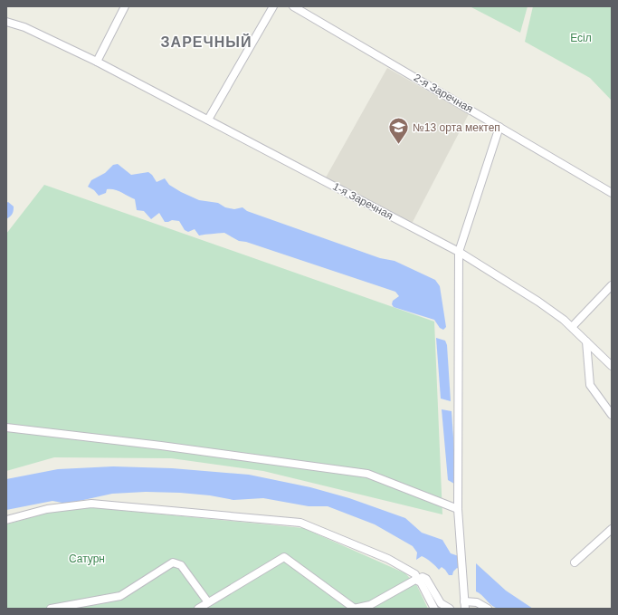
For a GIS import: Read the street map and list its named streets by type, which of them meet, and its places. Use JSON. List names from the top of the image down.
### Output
{
  "streets": {
    "street": ["2-я Заречная", "1-я Заречная"]
  },
  "districts": ["ЗАРЕЧНЫЙ"],
  "parks": ["Есіл", "Сатурн"],
  "places": {
    "school or university": ["№13 орта мектеп"]
  }
}
